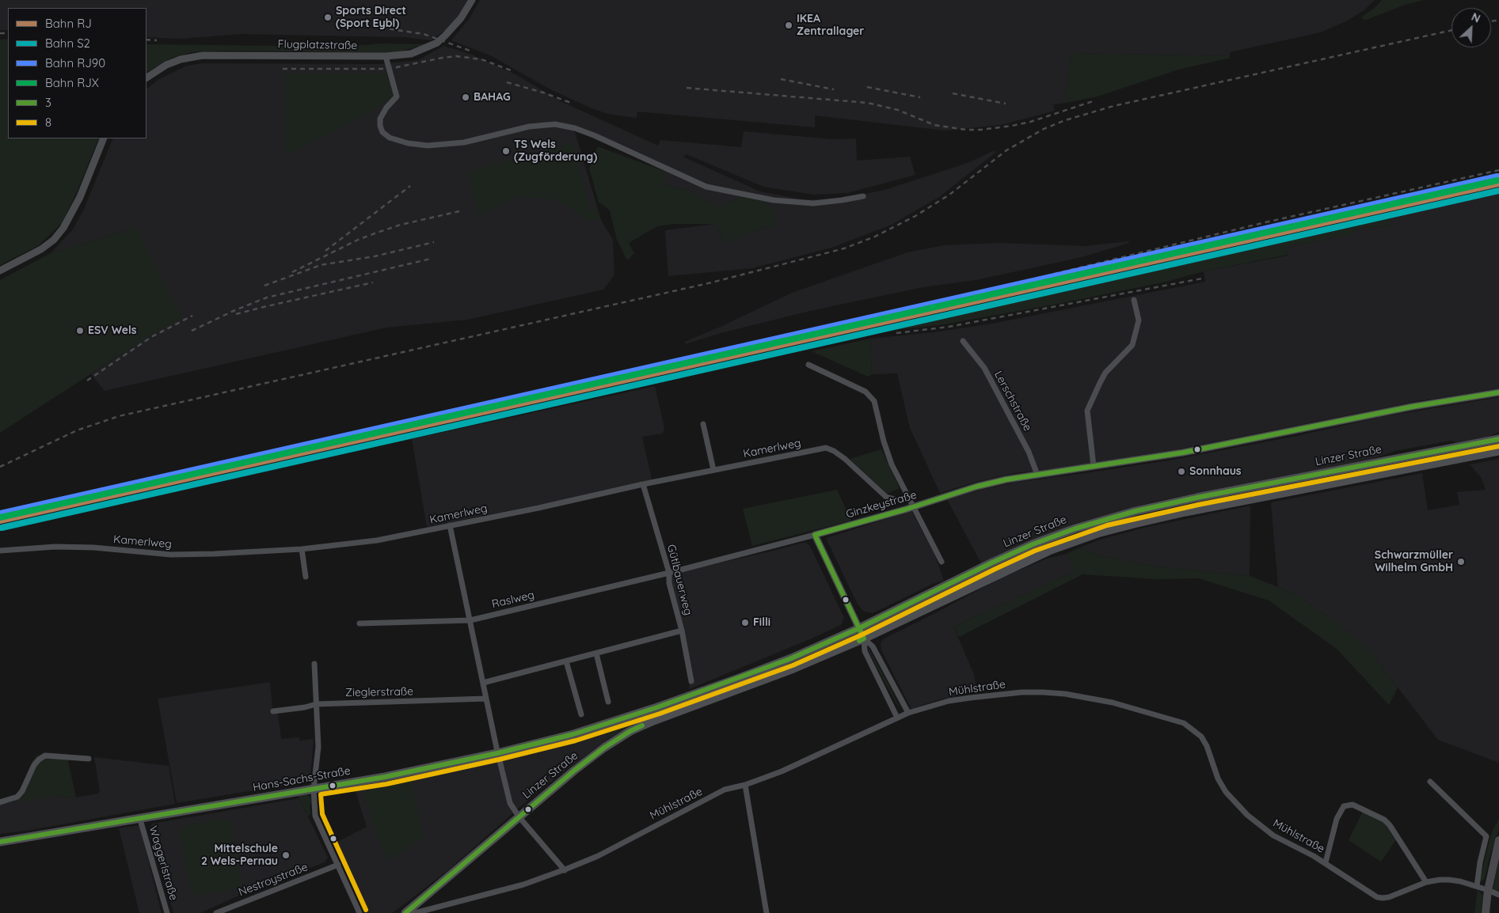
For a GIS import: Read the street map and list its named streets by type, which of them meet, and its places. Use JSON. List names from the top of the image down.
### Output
{
  "streets": {
    "main road": ["Linzer Straße", "Hans-Sachs-Straße"],
    "street": [
      "Flugplatzstraße",
      "Lerschstraße",
      "Kamerlweg",
      "Ginzkeystraße",
      "Gütlbauerweg",
      "Raslweg",
      "Mühlstraße",
      "Zieglerstraße",
      "Waggerlstraße",
      "Nestroystraße"
    ]
  },
  "crossings": [
    ["Lerschstraße", "Ginzkeystraße"],
    ["Kamerlweg", "Gütlbauerweg"],
    ["Linzer Straße", "Hans-Sachs-Straße"],
    ["Ginzkeystraße", "Gütlbauerweg"],
    ["Ginzkeystraße", "Raslweg"],
    ["Gütlbauerweg", "Raslweg"],
    ["Hans-Sachs-Straße", "Waggerlstraße"]
  ],
  "places": [
    "Sports Direct (Sport Eybl)",
    "IKEA Zentrallager",
    "BAHAG",
    "TS Wels (Zugförderung)",
    "ESV Wels",
    "Sonnhaus",
    "Schwarzmüller Wilhelm GmbH",
    "Filli",
    "Mittelschule 2 Wels-Pernau"
  ],
  "lines": [
    "rail line RJ90",
    "rail line RJX",
    "rail line RJ",
    "rail line S2",
    "transit line 3",
    "transit line 8"
  ],
  "legend": [
    "Bahn RJ",
    "Bahn S2",
    "Bahn RJ90",
    "Bahn RJX",
    "3",
    "8"
  ],
  "north": "top right"
}
